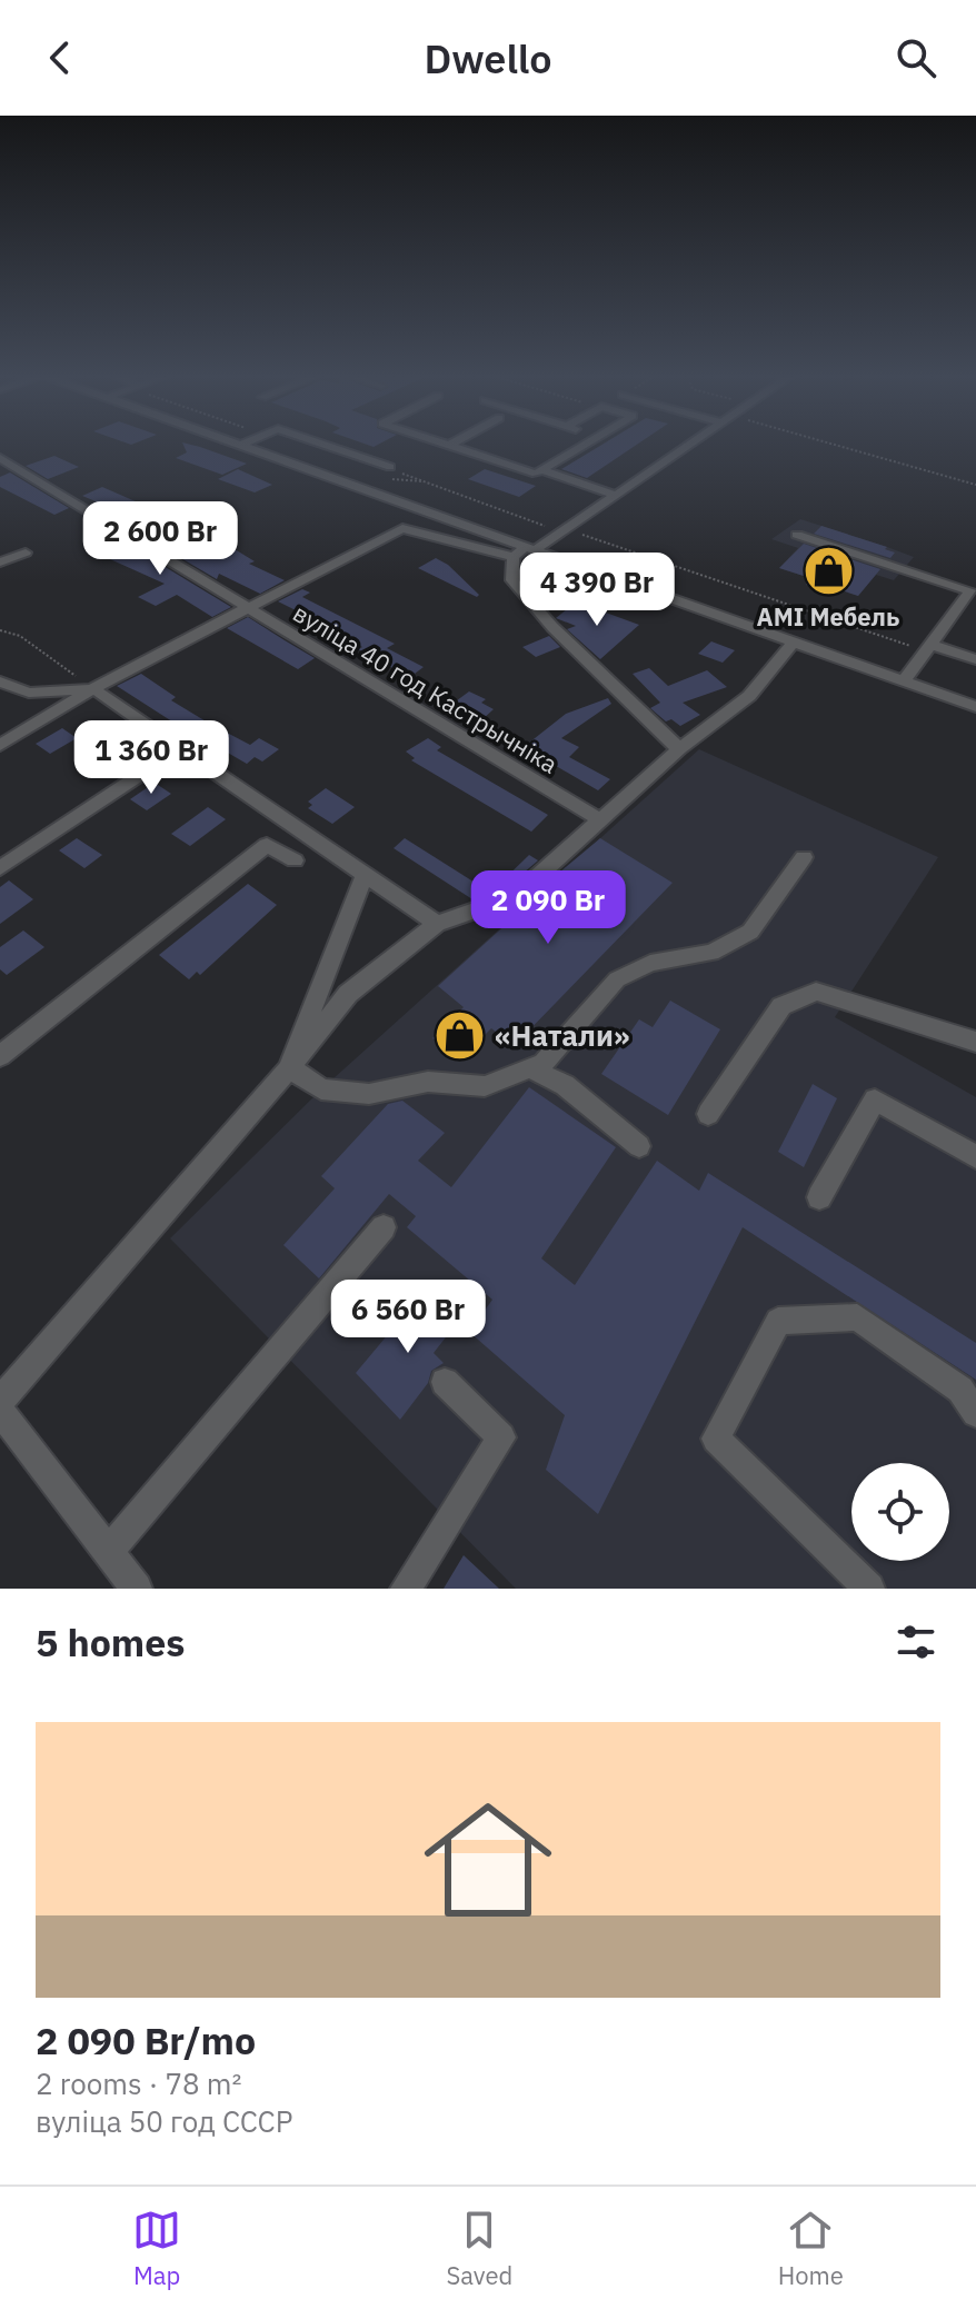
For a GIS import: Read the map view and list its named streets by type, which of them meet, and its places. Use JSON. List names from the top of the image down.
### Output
{
  "streets": {
    "street": ["вуліца 40 год Кастрычніка"]
  },
  "places": {
    "shop": ["AMI Мебель", "«Натали»"]
  },
  "page": {
    "header": "Dwello",
    "price": [
      "2 600 Br",
      "4 390 Br",
      "1 360 Br",
      "2 090 Br",
      "6 560 Br"
    ],
    "heading": "5 homes",
    "list": [
      {
        "name": "2 090 Br/mo",
        "note": "2 rooms · 78 m² · вуліца 50 год СССР"
      }
    ],
    "tabs": ["Map", "Saved", "Home"]
  }
}
